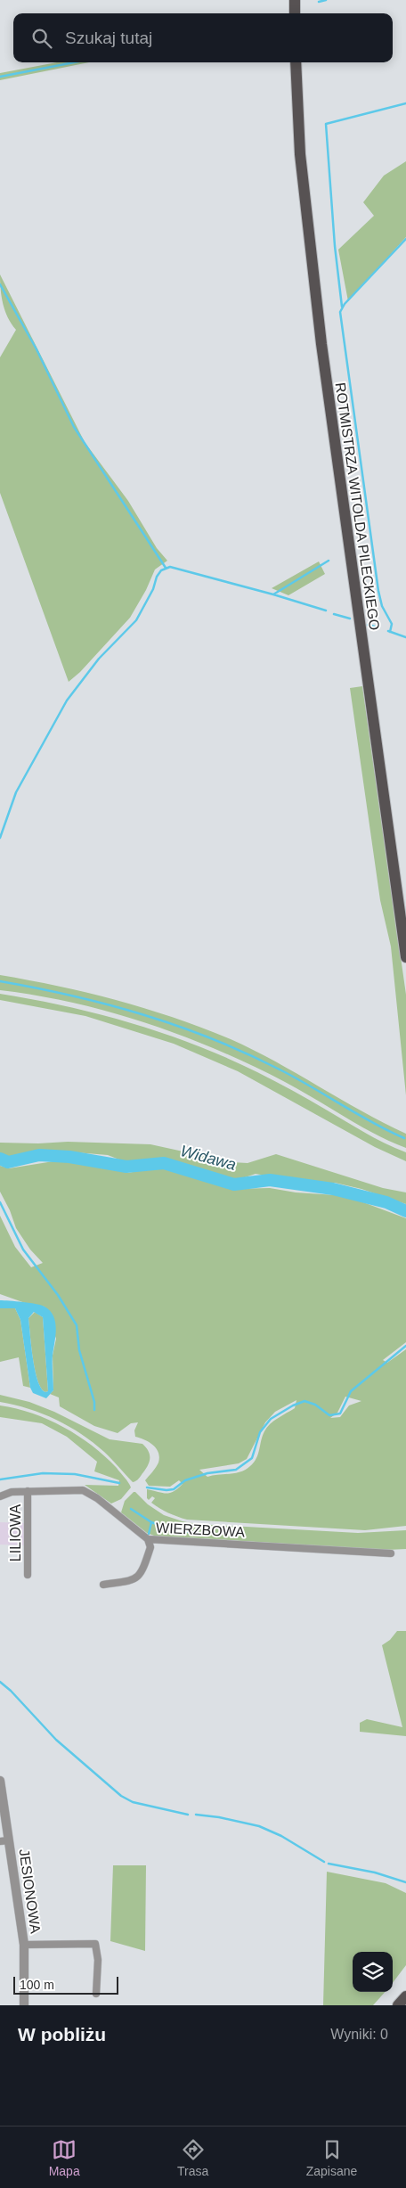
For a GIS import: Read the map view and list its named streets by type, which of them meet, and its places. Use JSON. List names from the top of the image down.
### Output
{
  "streets": {
    "main road": ["ROTMISTRZA WITOLDA PILECKIEGO"],
    "street": ["WIERZBOWA", "LILIOWA", "JESIONOWA"]
  },
  "crossings": [
    ["WIERZBOWA", "LILIOWA"]
  ],
  "water": ["Widawa"],
  "scale_bar": "100 m",
  "page": {
    "search": "Szukaj tutaj",
    "scale": "100 m",
    "heading": ["W pobliżu", "Wyniki: 0"],
    "nav": ["Mapa", "Trasa", "Zapisane"]
  }
}
